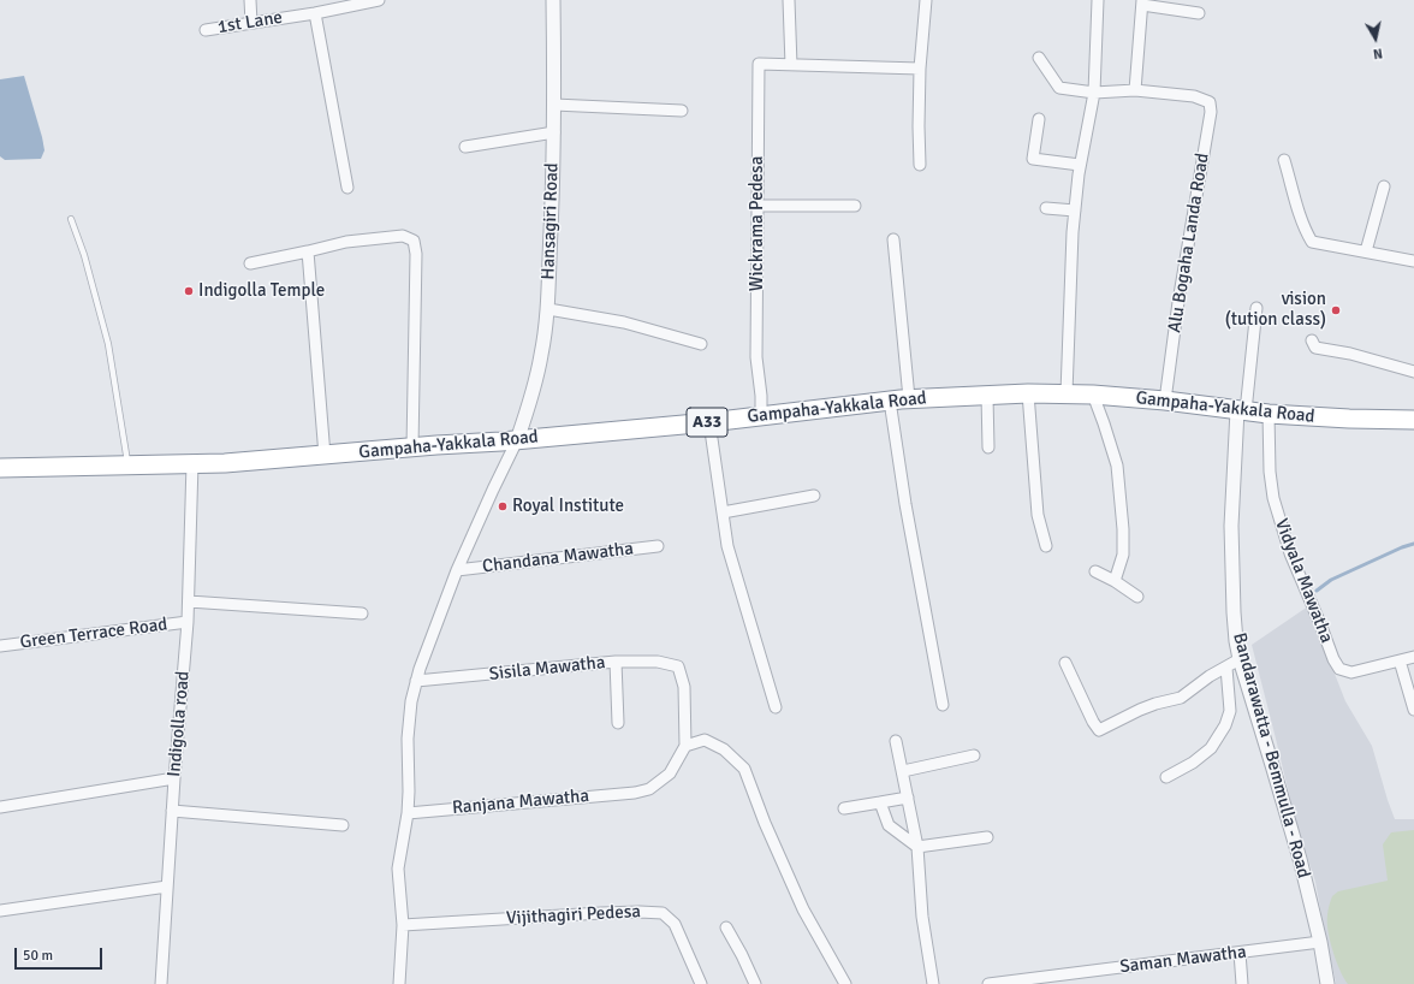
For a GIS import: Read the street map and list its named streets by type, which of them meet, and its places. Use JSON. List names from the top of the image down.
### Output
{
  "streets": {
    "highway": ["Gampaha-Yakkala Road", "A33"],
    "street": [
      "1st Lane",
      "Hansagiri Road",
      "Wickrama Pedesa",
      "Alu Bogaha Landa Road",
      "Chandana Mawatha",
      "Vidyala Mawatha",
      "Green Terrace Road",
      "Sisila Mawatha",
      "Indigolla road",
      "Bandarawatta - Bemmulla - Road",
      "Ranjana Mawatha",
      "Vijithagiri Pedesa",
      "Saman Mawatha"
    ]
  },
  "crossings": [
    ["Hansagiri Road", "Gampaha-Yakkala Road"],
    ["Wickrama Pedesa", "Gampaha-Yakkala Road"],
    ["Alu Bogaha Landa Road", "Gampaha-Yakkala Road"],
    ["Gampaha-Yakkala Road", "Vidyala Mawatha"],
    ["Gampaha-Yakkala Road", "Indigolla road"],
    ["Gampaha-Yakkala Road", "Bandarawatta - Bemmulla - Road"],
    ["Green Terrace Road", "Indigolla road"],
    ["Sisila Mawatha", "Ranjana Mawatha"],
    ["Bandarawatta - Bemmulla - Road", "Saman Mawatha"]
  ],
  "places": ["Indigolla Temple", "vision (tution class)", "Royal Institute"],
  "scale_bar": "50 m",
  "north": "bottom"
}
